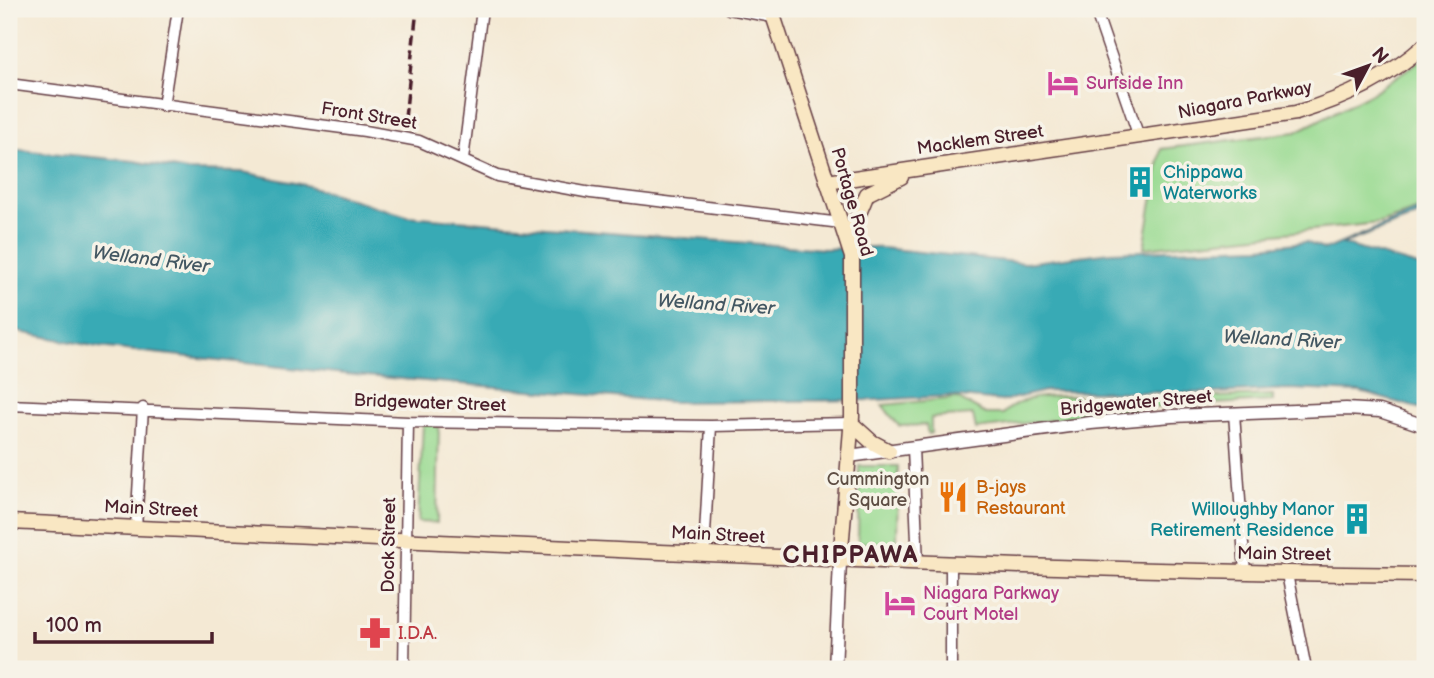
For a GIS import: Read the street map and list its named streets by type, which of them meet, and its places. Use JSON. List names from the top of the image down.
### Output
{
  "streets": {
    "main road": [
      "Niagara Parkway",
      "Macklem Street",
      "Portage Road",
      "Main Street"
    ],
    "street": ["Front Street", "Bridgewater Street", "Dock Street"]
  },
  "crossings": [
    ["Niagara Parkway", "Macklem Street"],
    ["Front Street", "Portage Road"],
    ["Macklem Street", "Portage Road"],
    ["Portage Road", "Bridgewater Street"],
    ["Portage Road", "Main Street"],
    ["Bridgewater Street", "Dock Street"],
    ["Main Street", "Dock Street"]
  ],
  "districts": ["CHIPPAWA"],
  "water": ["Welland River"],
  "parks": ["Cummington Square"],
  "places": {
    "hotel": ["Surfside Inn", "Niagara Parkway Court Motel"],
    "building": ["Chippawa Waterworks", "Willoughby Manor Retirement Residence"],
    "restaurant": ["B-jays Restaurant"],
    "pharmacy": ["I.D.A."]
  },
  "scale_bar": "100 m",
  "north": "top right"
}
